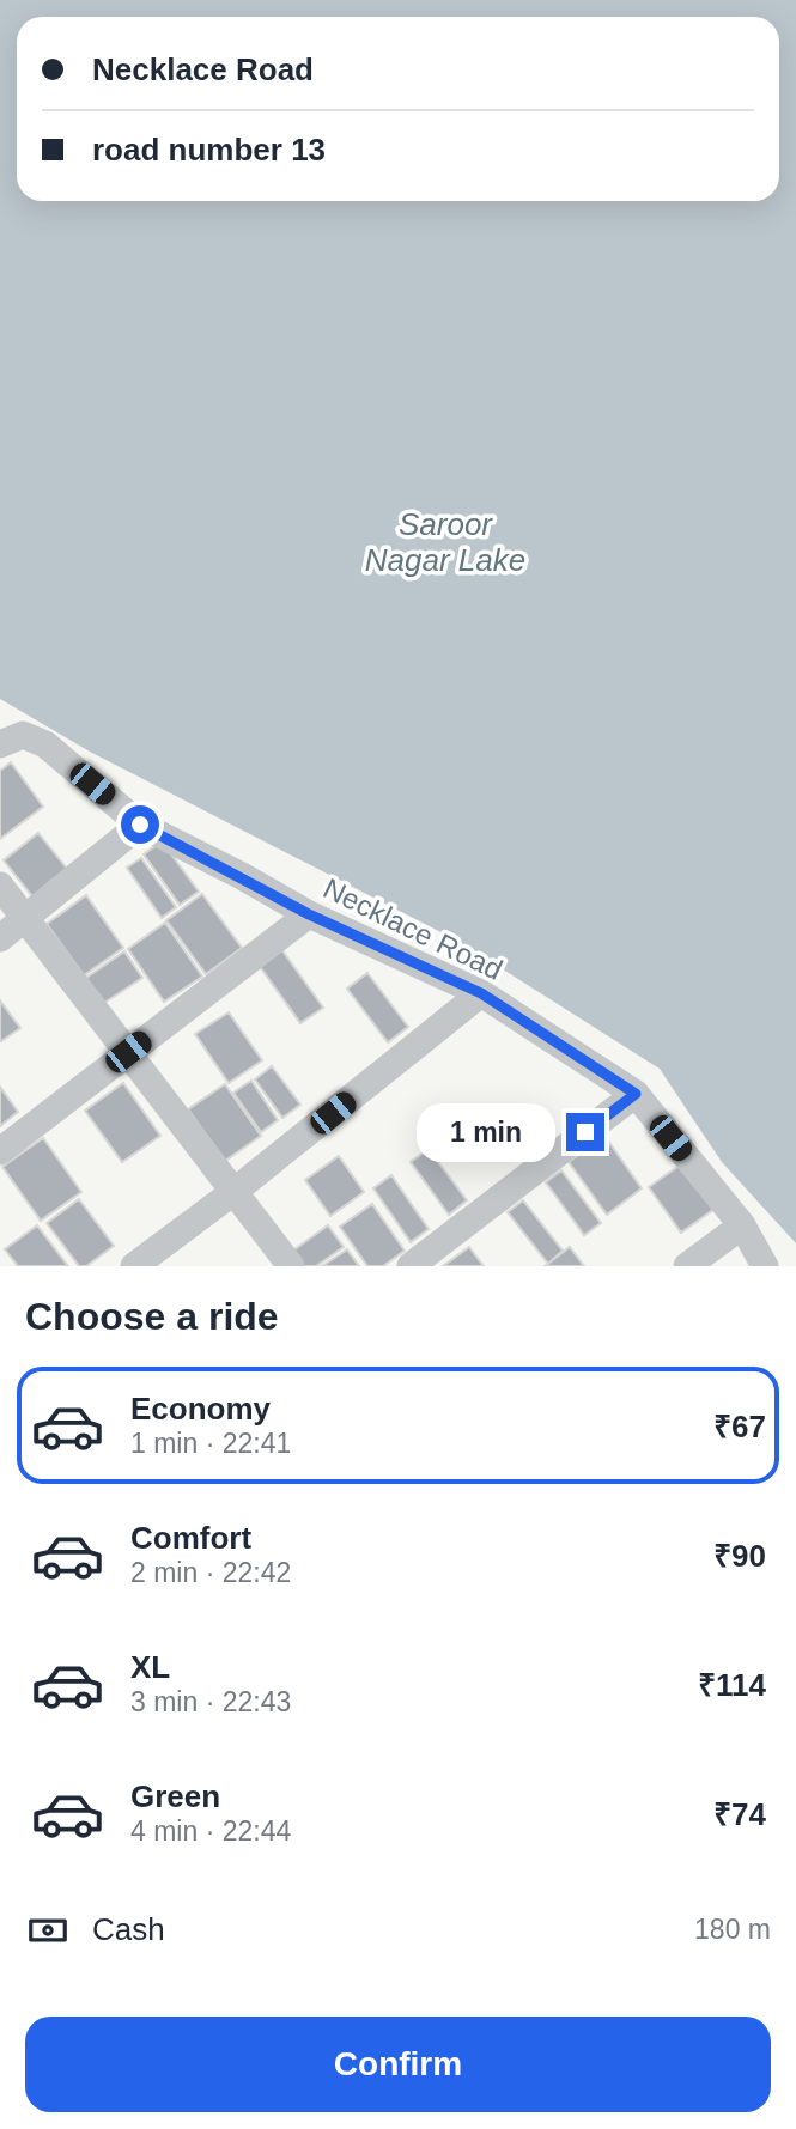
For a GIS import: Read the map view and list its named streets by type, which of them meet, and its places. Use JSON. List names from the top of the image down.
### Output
{
  "streets": {
    "street": ["Necklace Road"]
  },
  "water": ["Saroor Nagar Lake"],
  "page": {
    "banner": ["Necklace Road", "road number 13"],
    "bubble": "1 min",
    "heading": "Choose a ride",
    "list": [
      {
        "name": "Economy",
        "note": "1 min · 22:41",
        "value": "₹67"
      },
      {
        "name": "Comfort",
        "note": "2 min · 22:42",
        "value": "₹90"
      },
      {
        "name": "XL",
        "note": "3 min · 22:43",
        "value": "₹114"
      },
      {
        "name": "Green",
        "note": "4 min · 22:44",
        "value": "₹74"
      }
    ],
    "pay": ["Cash", "180 m"],
    "buttons": "Confirm"
  }
}
